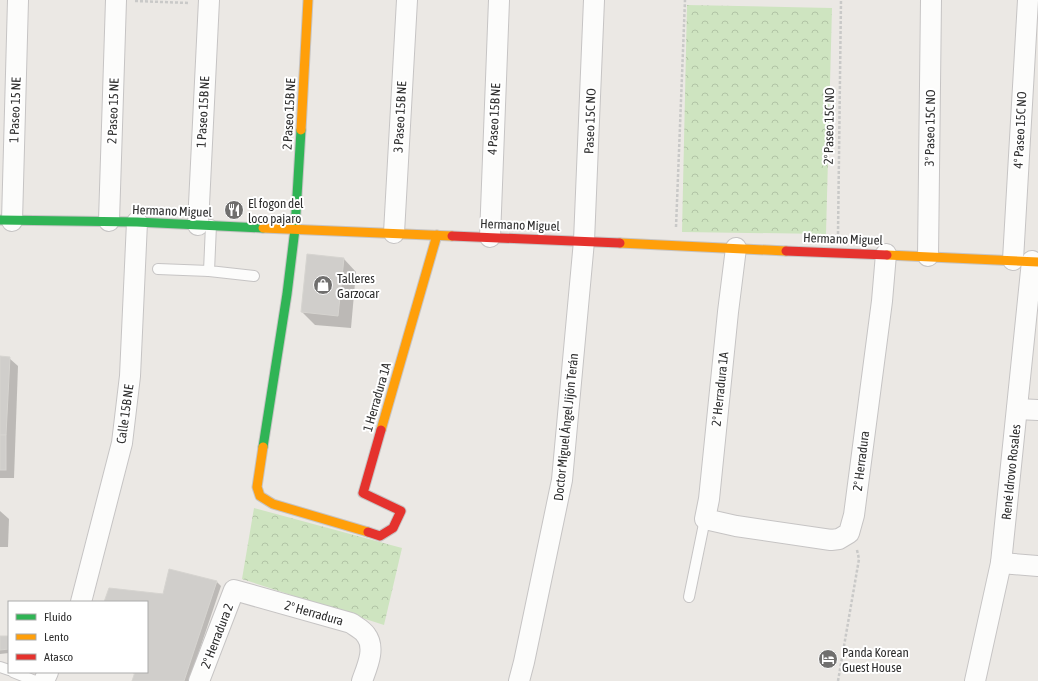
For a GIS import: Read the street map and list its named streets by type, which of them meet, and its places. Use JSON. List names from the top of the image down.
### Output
{
  "streets": {
    "street": [
      "1 Paseo 15 NE",
      "2 Paseo 15 NE",
      "1 Paseo 15B NE",
      "2 Paseo 15B NE",
      "3 Paseo 15B NE",
      "4 Paseo 15B NE",
      "Paseo 15C NO",
      "3° Paseo 15C NO",
      "4° Paseo 15C NO",
      "Hermano Miguel",
      "2° Herradura 1A",
      "1 Herradura 1A",
      "Calle 15B NE",
      "Doctor Miguel Ángel Jijón Terán",
      "2° Herradura",
      "René Idrovo Rosales",
      "2° Herradura 2"
    ],
    "path": ["2° Paseo 15C NO"]
  },
  "crossings": [
    ["1 Paseo 15 NE", "Hermano Miguel"],
    ["2 Paseo 15 NE", "Hermano Miguel"],
    ["1 Paseo 15B NE", "Hermano Miguel"],
    ["2 Paseo 15B NE", "Hermano Miguel"],
    ["2 Paseo 15B NE", "1 Herradura 1A"],
    ["3 Paseo 15B NE", "Hermano Miguel"],
    ["4 Paseo 15B NE", "Hermano Miguel"],
    ["Paseo 15C NO", "Hermano Miguel"],
    ["Paseo 15C NO", "Doctor Miguel Ángel Jijón Terán"],
    ["2° Paseo 15C NO", "Hermano Miguel"],
    ["3° Paseo 15C NO", "Hermano Miguel"],
    ["4° Paseo 15C NO", "Hermano Miguel"],
    ["4° Paseo 15C NO", "René Idrovo Rosales"],
    ["Hermano Miguel", "2° Herradura 1A"],
    ["Hermano Miguel", "1 Herradura 1A"],
    ["Hermano Miguel", "Calle 15B NE"],
    ["Hermano Miguel", "Doctor Miguel Ángel Jijón Terán"],
    ["Hermano Miguel", "2° Herradura"],
    ["Hermano Miguel", "René Idrovo Rosales"],
    ["2° Herradura", "2° Herradura 2"]
  ],
  "places": {
    "restaurant": ["El fogon del loco pajaro"],
    "shop": ["Talleres Garzocar"],
    "hotel": ["Panda Korean Guest House"]
  },
  "legend": ["Fluido", "Lento", "Atasco"]
}
